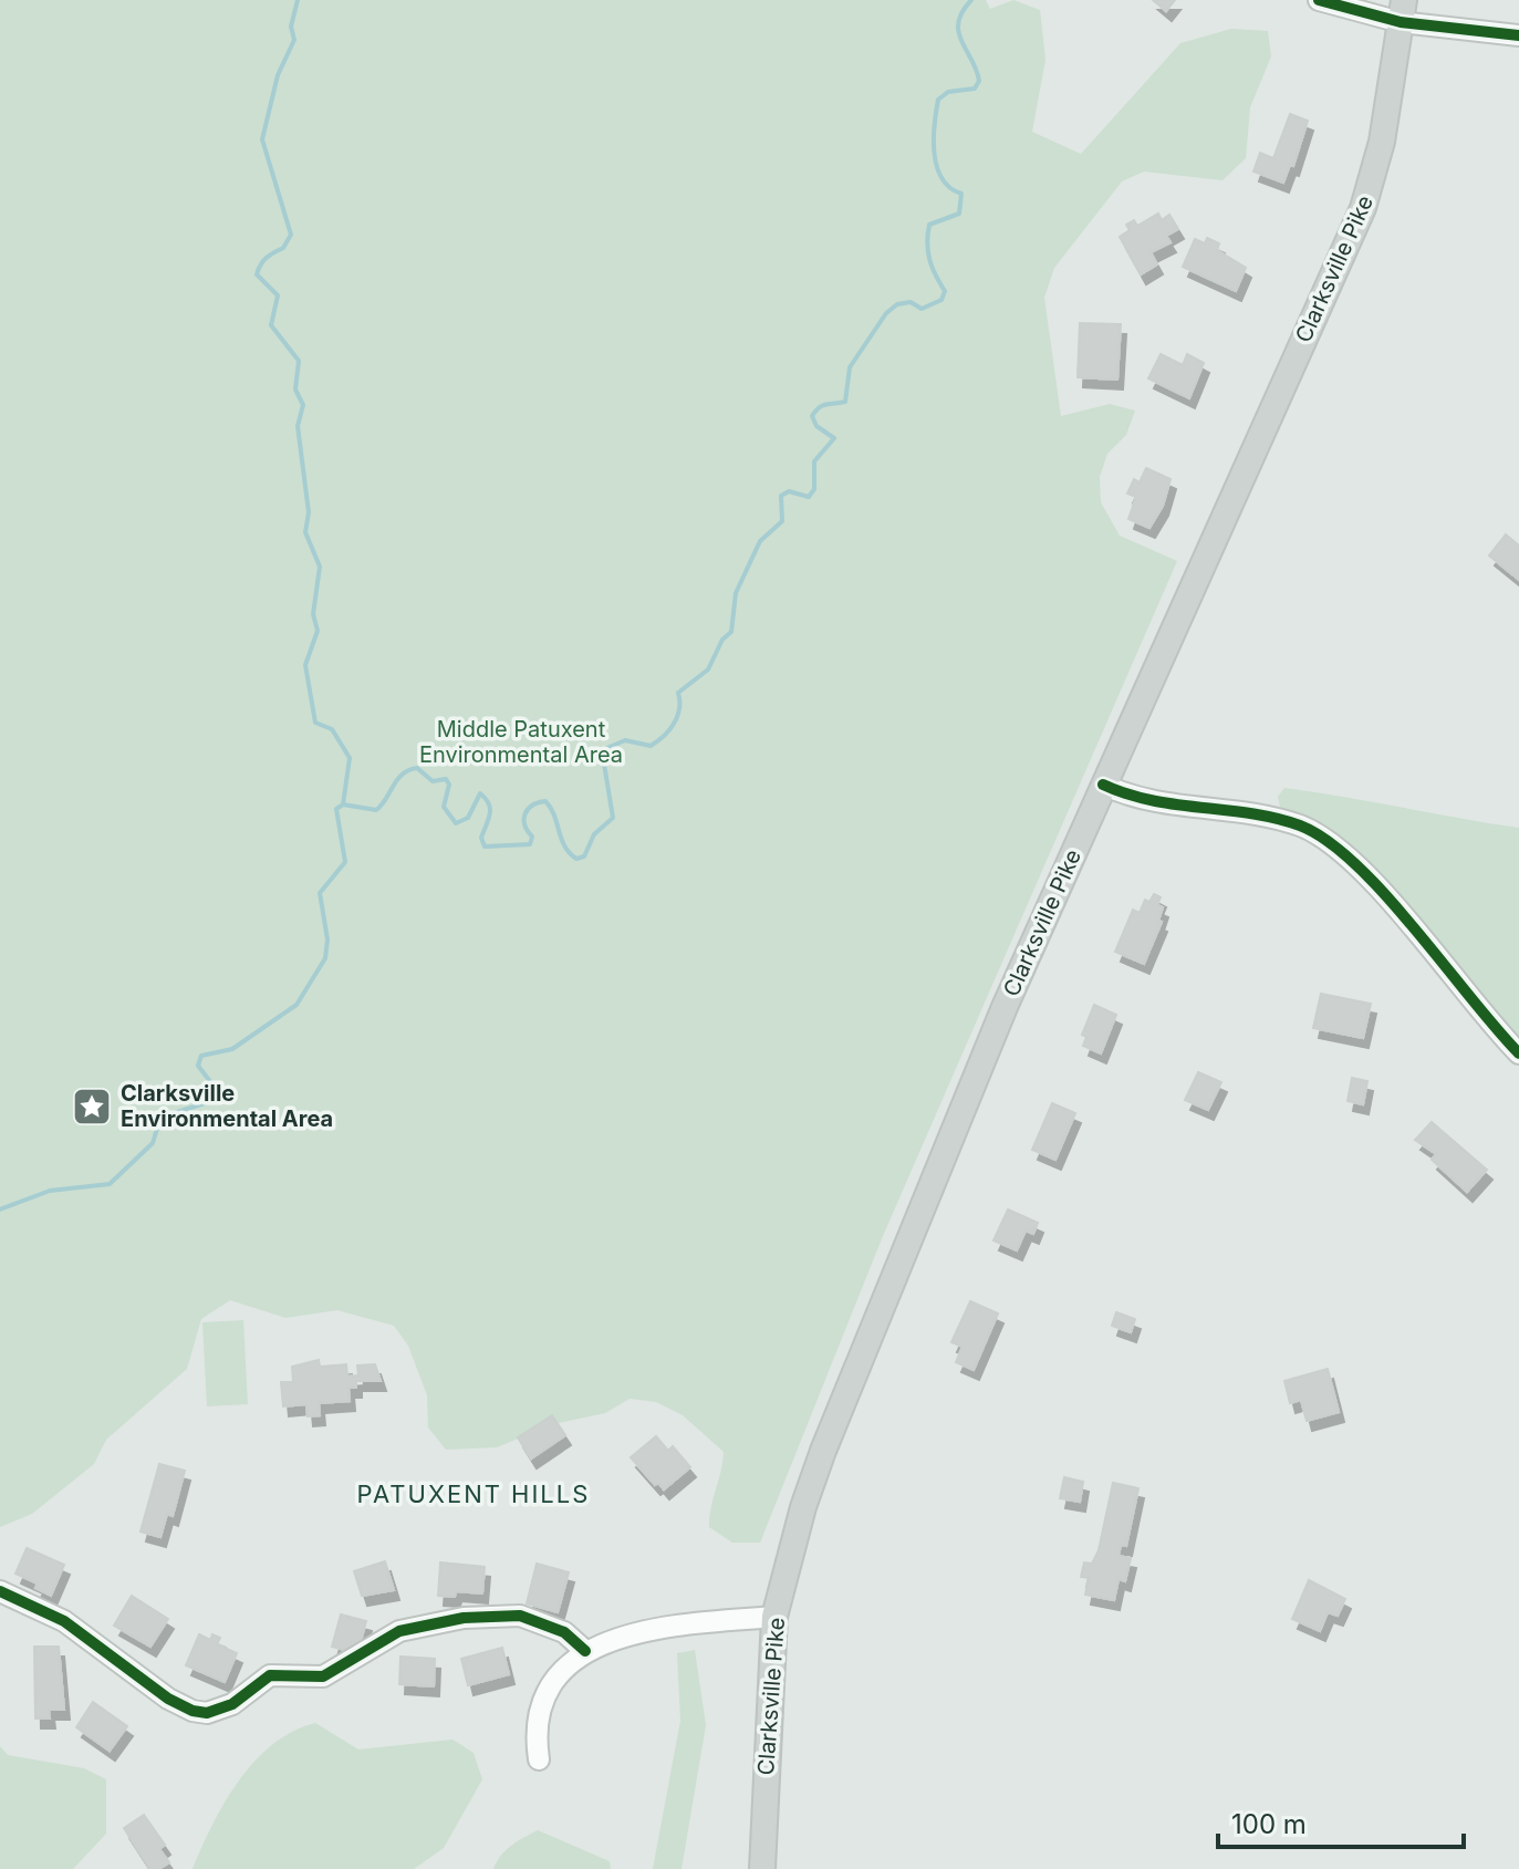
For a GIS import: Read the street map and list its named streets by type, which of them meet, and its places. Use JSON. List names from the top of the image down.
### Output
{
  "streets": {
    "main road": ["Clarksville Pike"]
  },
  "districts": ["PATUXENT HILLS"],
  "parks": ["Middle Patuxent Environmental Area"],
  "places": {
    "place": ["Clarksville Environmental Area"]
  },
  "scale_bar": "100 m"
}
